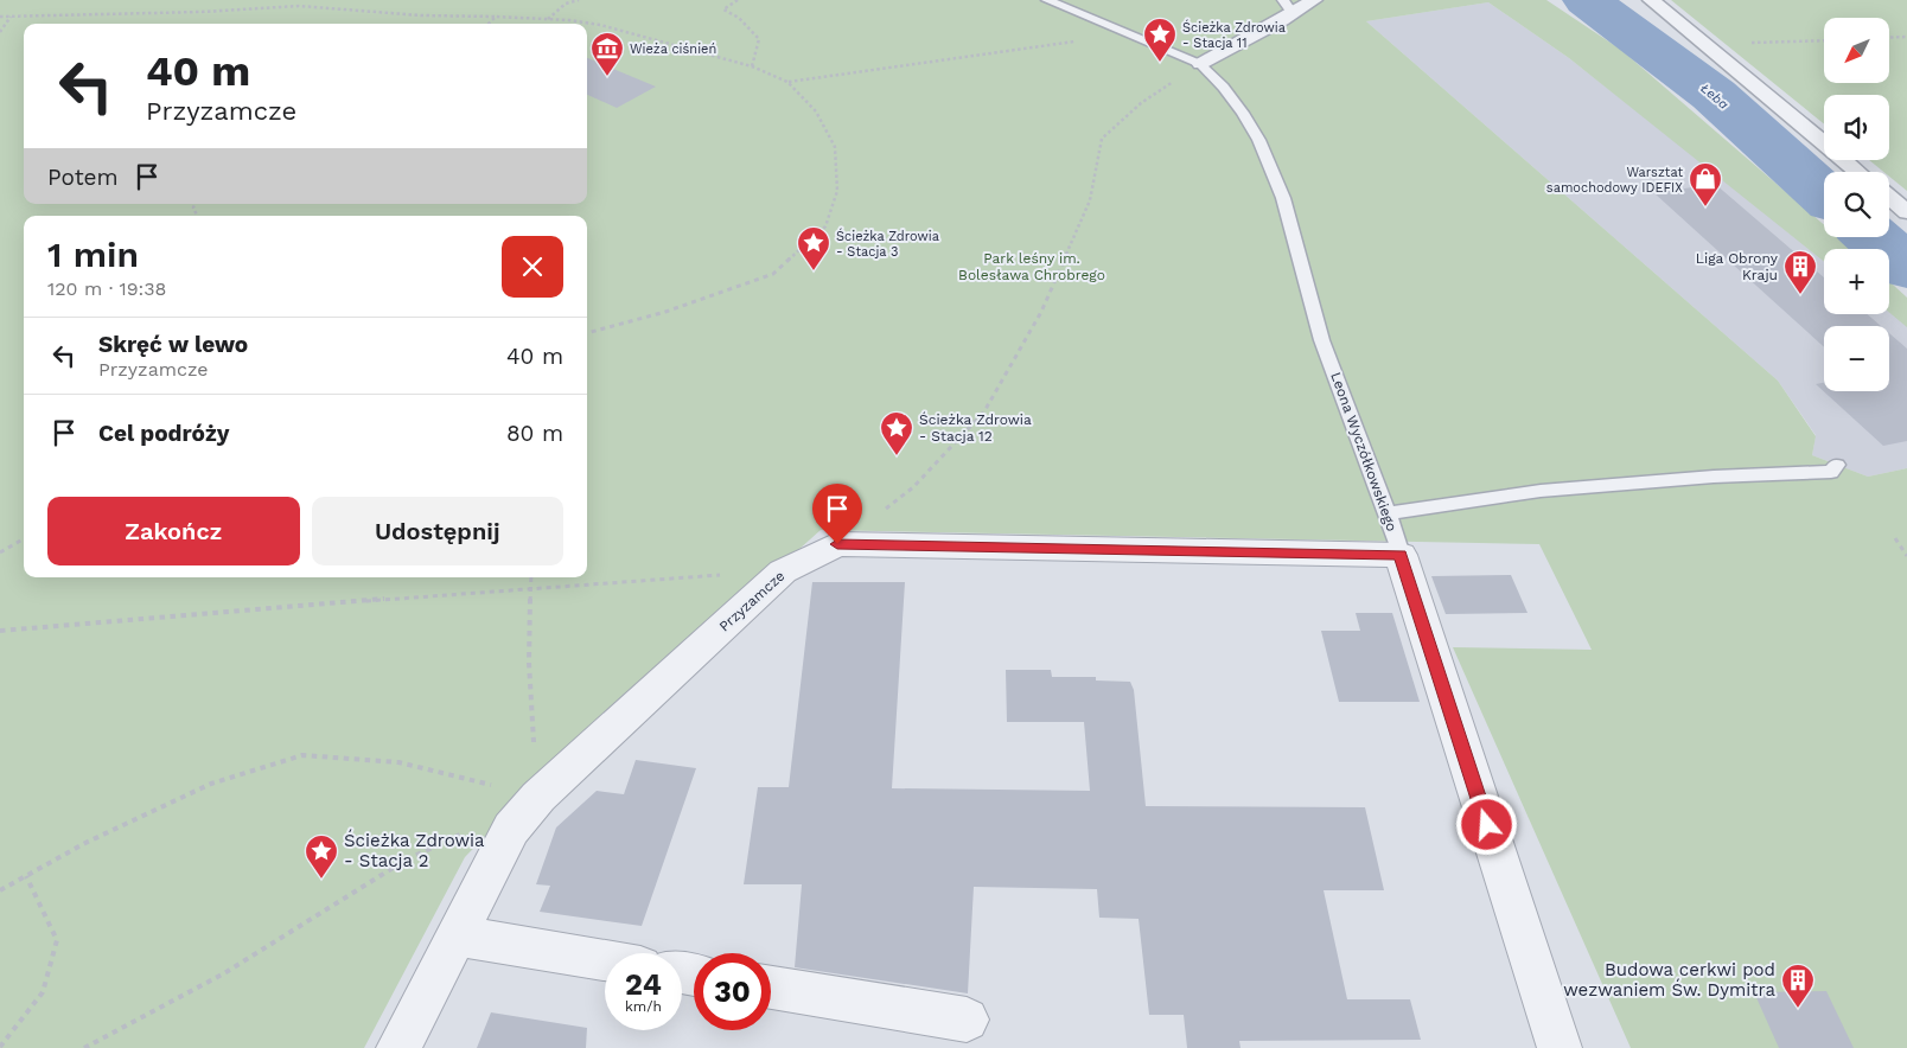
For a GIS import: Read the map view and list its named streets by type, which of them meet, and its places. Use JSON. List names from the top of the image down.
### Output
{
  "streets": {
    "street": ["Leona Wyczółkowskiego", "Przyzamcze"]
  },
  "crossings": [
    ["Leona Wyczółkowskiego", "Przyzamcze"]
  ],
  "water": ["Łeba"],
  "parks": ["Park leśny im. Bolesława Chrobrego"],
  "places": {
    "place": [
      "Ścieżka Zdrowia - Stacja 11",
      "Ścieżka Zdrowia - Stacja 3",
      "Ścieżka Zdrowia - Stacja 12",
      "Ścieżka Zdrowia - Stacja 2"
    ],
    "museum": ["Wieża ciśnień"],
    "shop": ["Warsztat samochodowy IDEFIX"],
    "building": ["Liga Obrony Kraju", "Budowa cerkwi pod wezwaniem Św. Dymitra"]
  },
  "north": "bottom left",
  "page": {
    "map_buttons": ["+", "−"],
    "turn": ["40 m", "Przyzamcze"],
    "then": "Potem",
    "heading": ["1 min", "120 m · 19:38"],
    "list": [
      {
        "name": "Skręć w lewo",
        "note": "Przyzamcze",
        "value": "40 m"
      },
      {
        "name": "Cel podróży",
        "value": "80 m"
      }
    ],
    "buttons": ["Zakończ", "Udostępnij"],
    "speed": "24 km/h",
    "limit": "30"
  }
}
